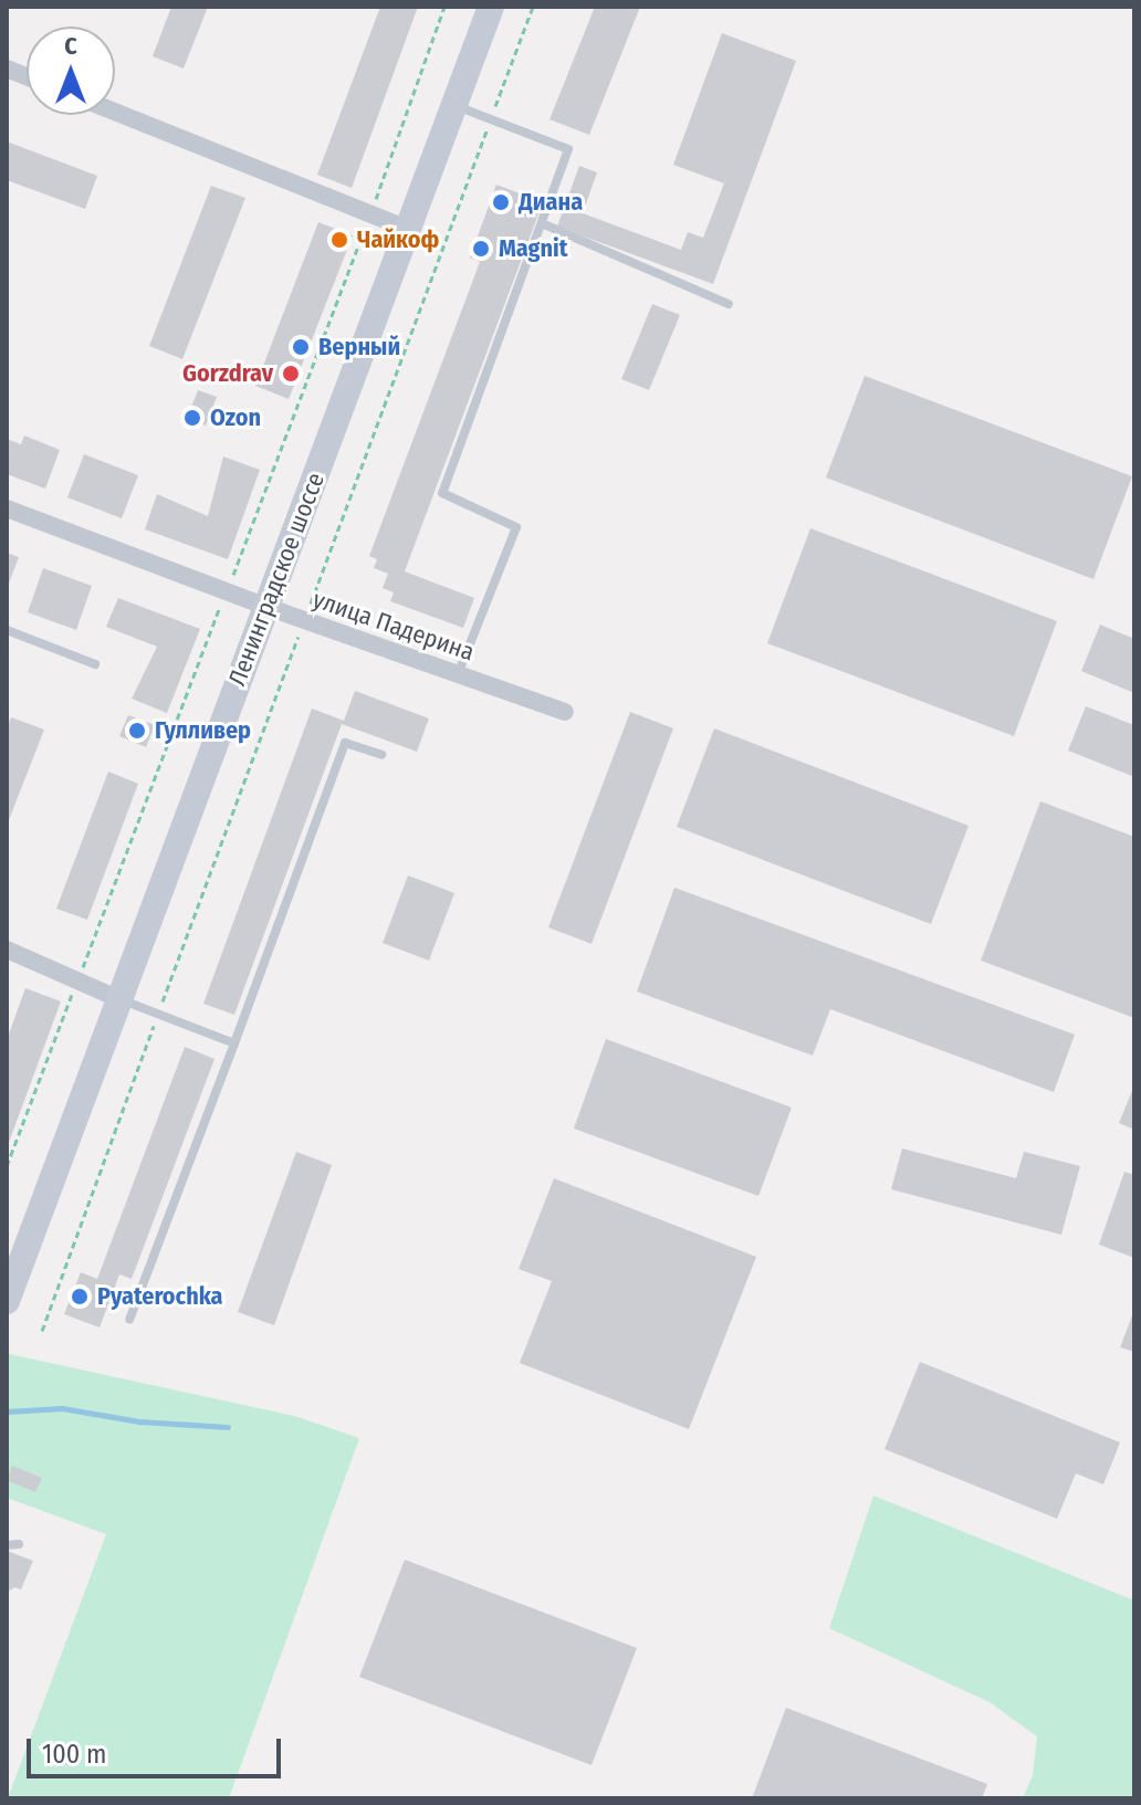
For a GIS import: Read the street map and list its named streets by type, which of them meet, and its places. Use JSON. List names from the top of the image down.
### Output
{
  "streets": {
    "main road": ["Ленинградское шоссе"],
    "street": ["улица Падерина"]
  },
  "crossings": [
    ["Ленинградское шоссе", "улица Падерина"]
  ],
  "places": [
    "Диана",
    "Чайкоф",
    "Magnit",
    "Верный",
    "Gorzdrav",
    "Ozon",
    "Гулливер",
    "Pyaterochka"
  ],
  "scale_bar": "100 m",
  "north": "top"
}
